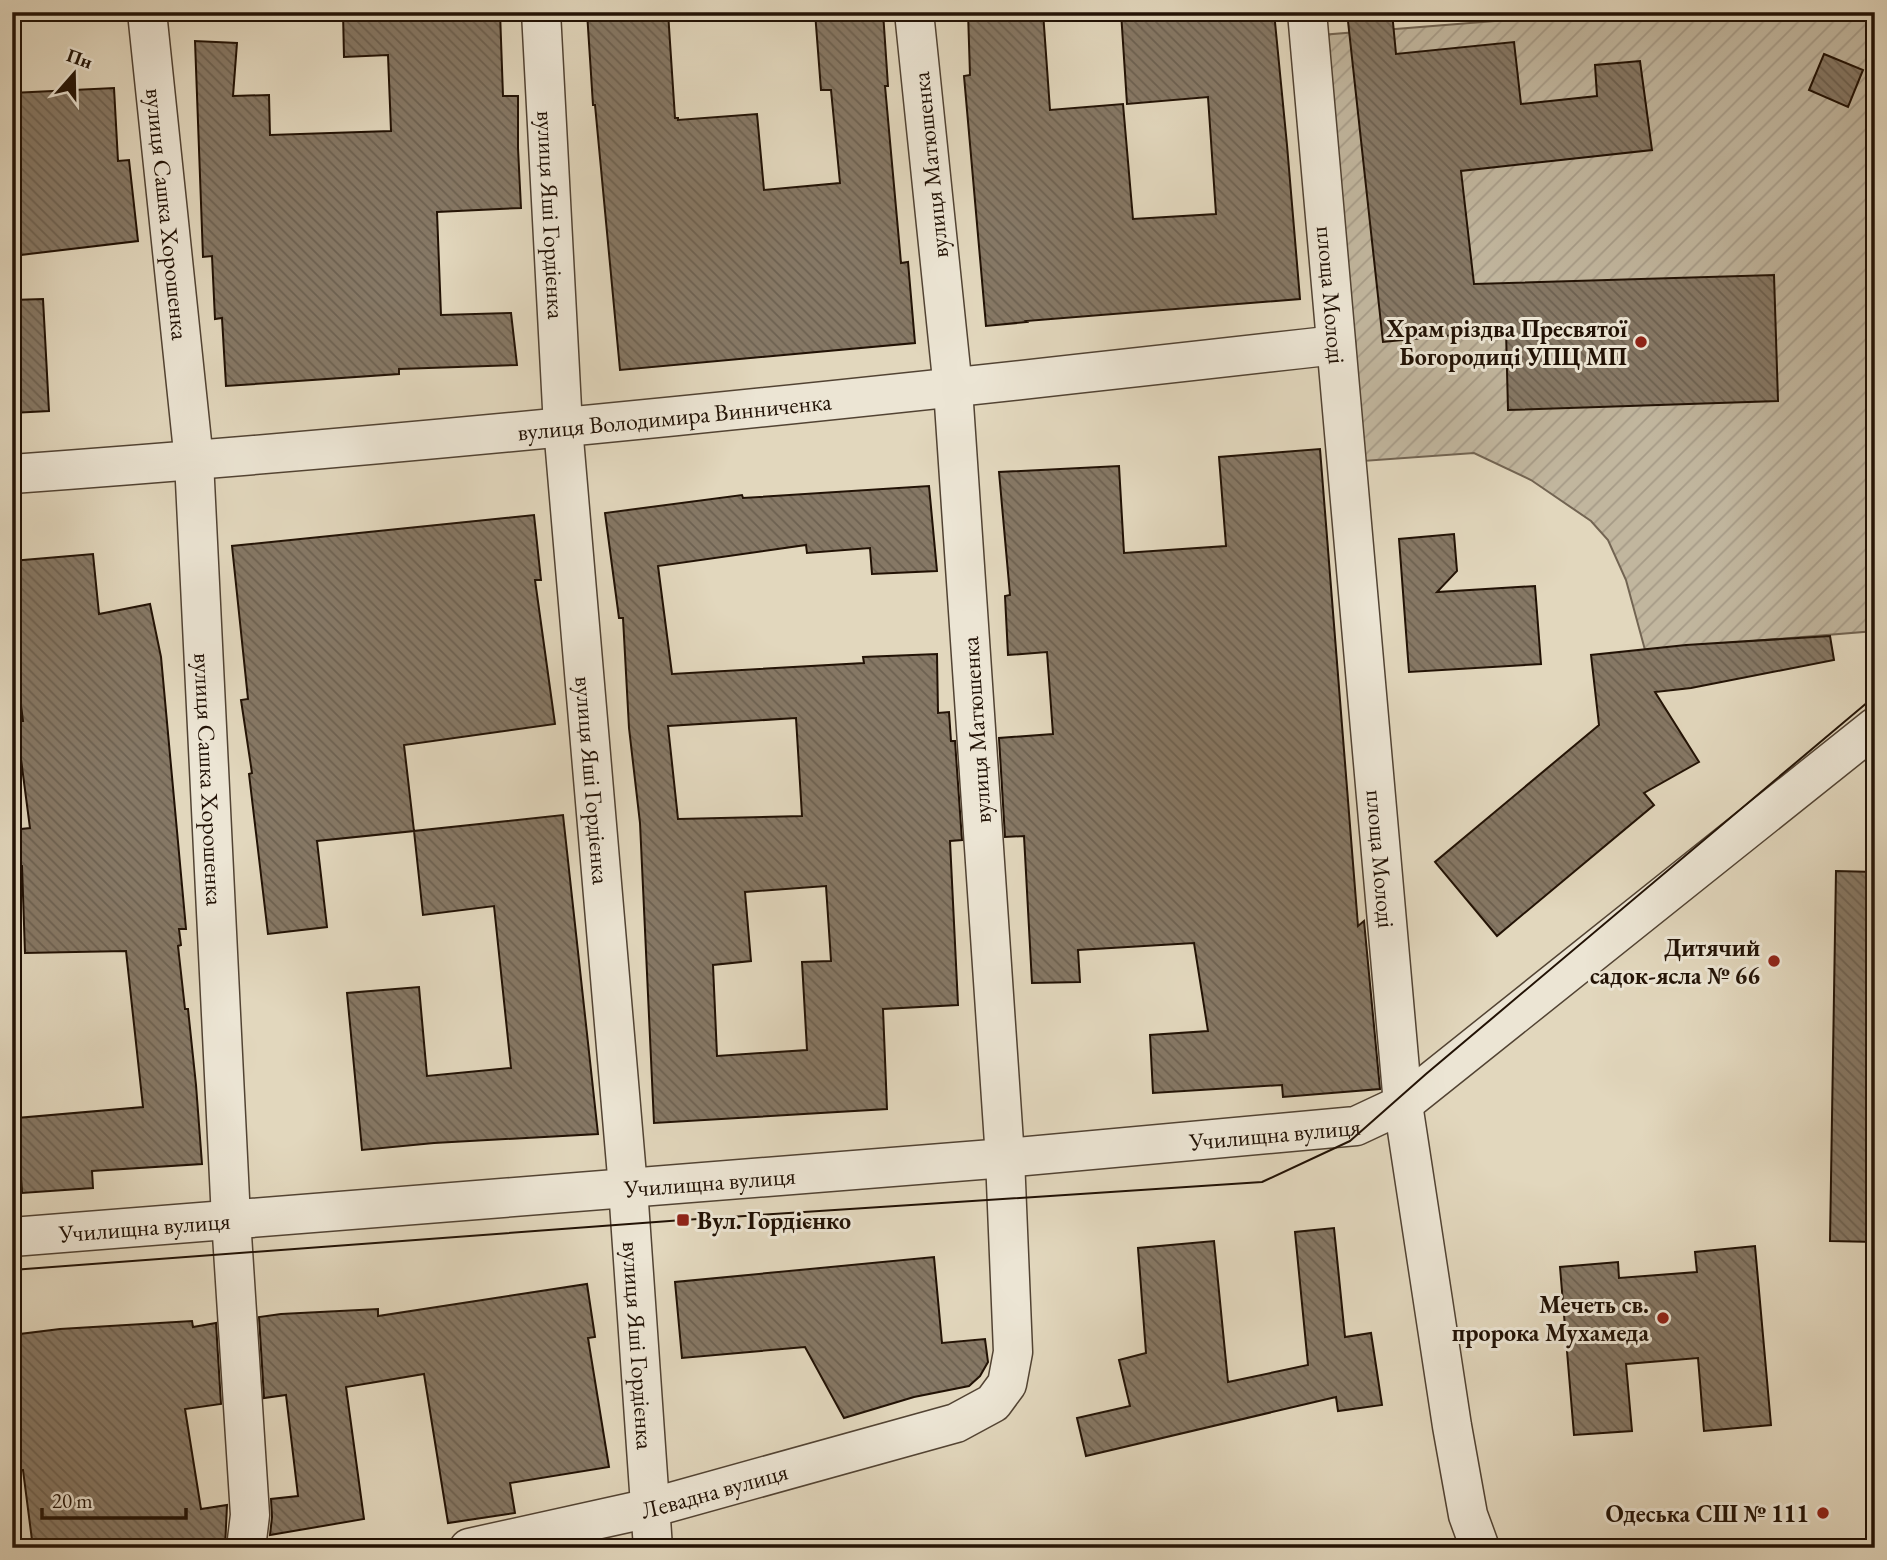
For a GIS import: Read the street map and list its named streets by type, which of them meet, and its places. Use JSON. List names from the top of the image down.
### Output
{
  "streets": {
    "street": [
      "вулиця Матюшенка",
      "вулиця Сашка Хорошенка",
      "вулиця Яші Гордієнка",
      "площа Молоді",
      "вулиця Володимира Винниченка",
      "Училищна вулиця",
      "Левадна вулиця"
    ]
  },
  "crossings": [
    ["вулиця Матюшенка", "вулиця Володимира Винниченка"],
    ["вулиця Матюшенка", "Училищна вулиця"],
    ["вулиця Матюшенка", "Левадна вулиця"],
    ["вулиця Сашка Хорошенка", "вулиця Володимира Винниченка"],
    ["вулиця Сашка Хорошенка", "Училищна вулиця"],
    ["вулиця Яші Гордієнка", "вулиця Володимира Винниченка"],
    ["вулиця Яші Гордієнка", "Училищна вулиця"],
    ["вулиця Яші Гордієнка", "Левадна вулиця"],
    ["площа Молоді", "вулиця Володимира Винниченка"],
    ["площа Молоді", "Училищна вулиця"]
  ],
  "places": {
    "other": [
      "Храм різдва Пресвятої Богородиці УПЦ МП",
      "Дитячий садок-ясла № 66",
      "Мечеть св. пророка Мухамеда",
      "Одеська СШ № 111"
    ],
    "transit": ["Вул. Гордієнко"]
  },
  "scale_bar": "20 m",
  "north": "top"
}
